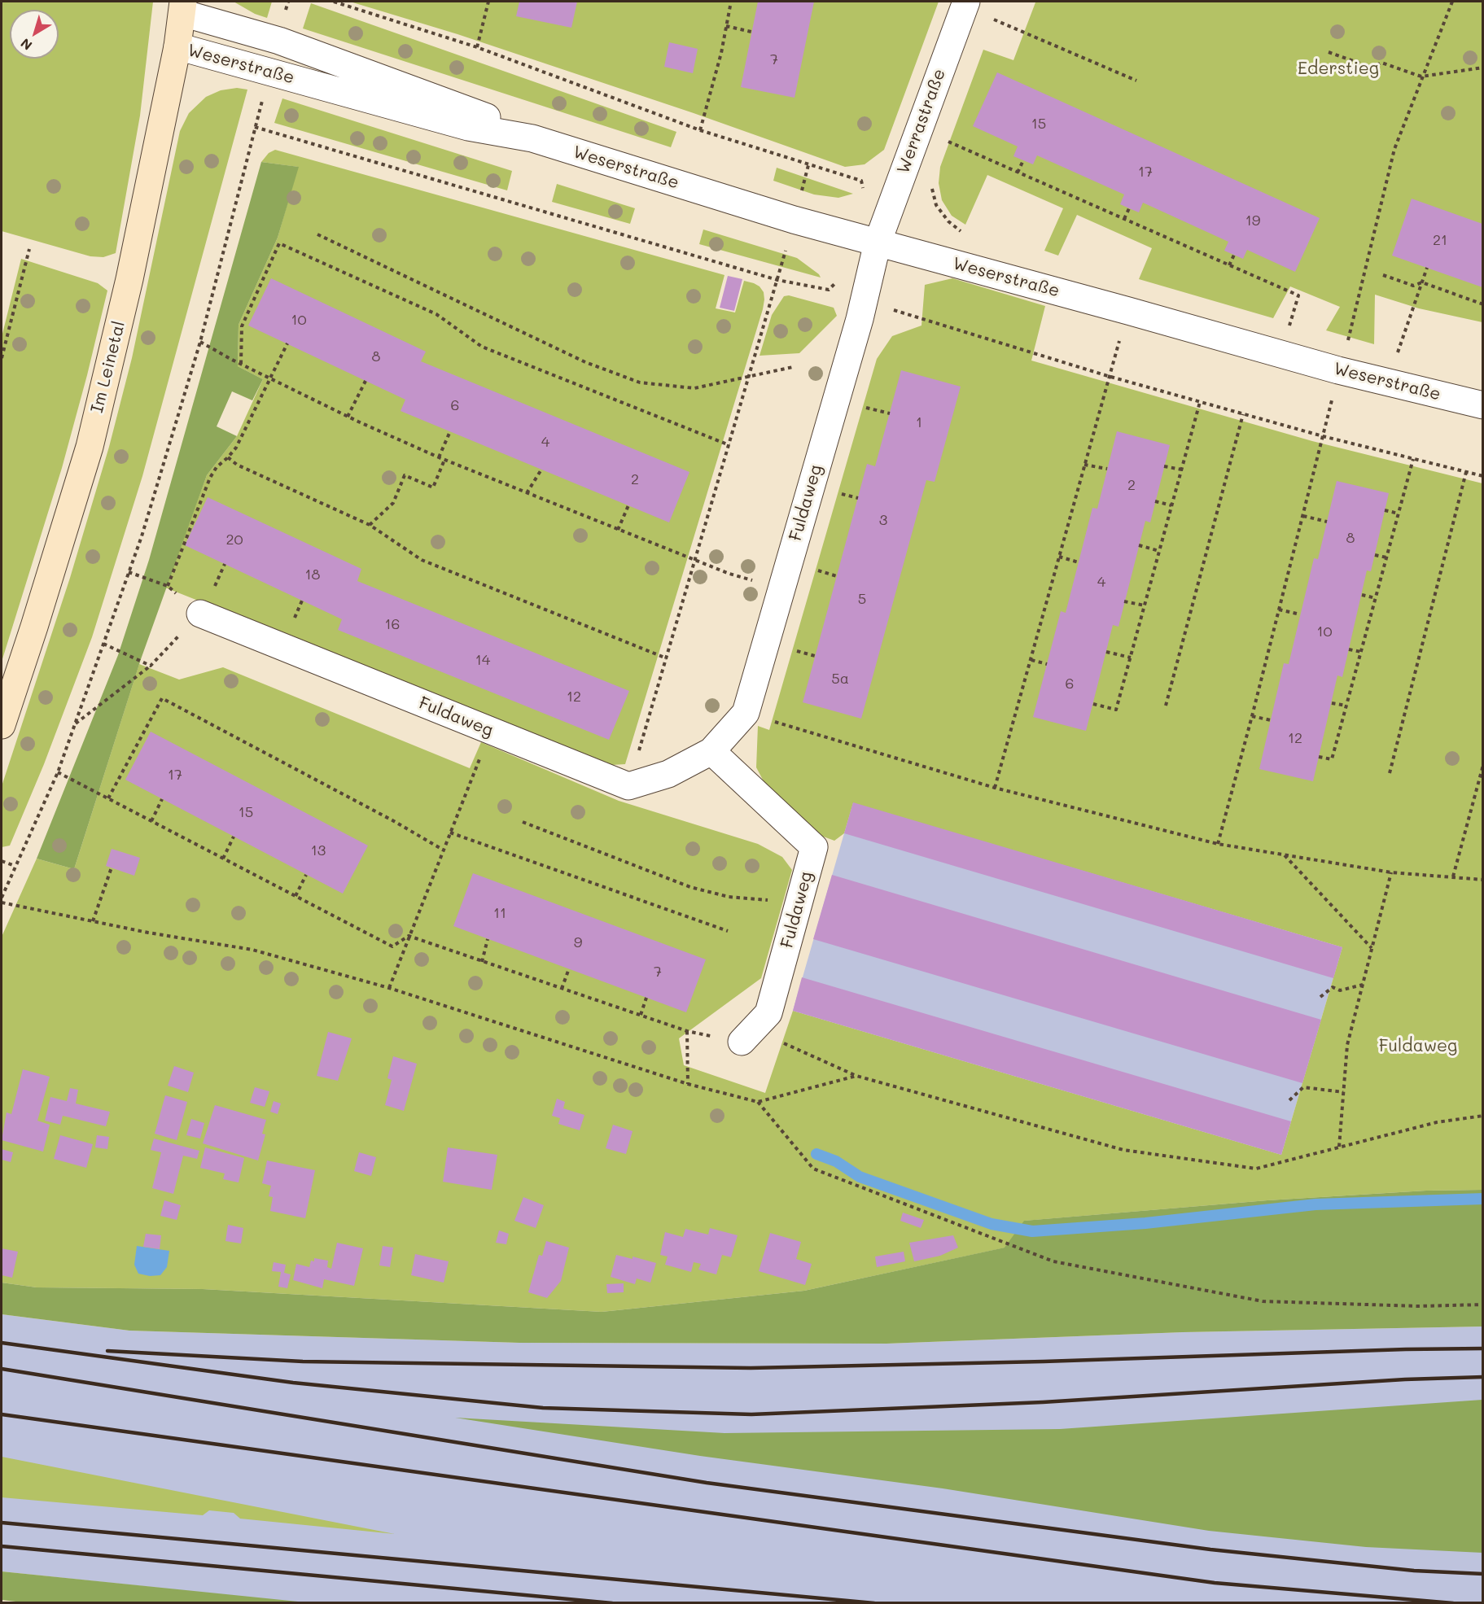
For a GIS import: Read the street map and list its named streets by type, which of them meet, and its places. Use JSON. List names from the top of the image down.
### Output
{
  "streets": {
    "main road": ["Im Leinetal"],
    "street": ["Weserstraße", "Werrastraße", "Fuldaweg"]
  },
  "crossings": [
    ["Weserstraße", "Werrastraße"],
    ["Weserstraße", "Im Leinetal"],
    ["Weserstraße", "Fuldaweg"],
    ["Werrastraße", "Fuldaweg"]
  ],
  "parks": ["Ederstieg", "Fuldaweg"],
  "house_numbers": [
    "7",
    "15",
    "17",
    "19",
    "21",
    "10",
    "8",
    "6",
    "1",
    "4",
    "2",
    "2",
    "3",
    "8",
    "20",
    "18",
    "4",
    "5",
    "16",
    "10",
    "14",
    "5a",
    "6",
    "12",
    "12",
    "17",
    "15",
    "13",
    "11",
    "9",
    "7"
  ],
  "north": "bottom left"
}
